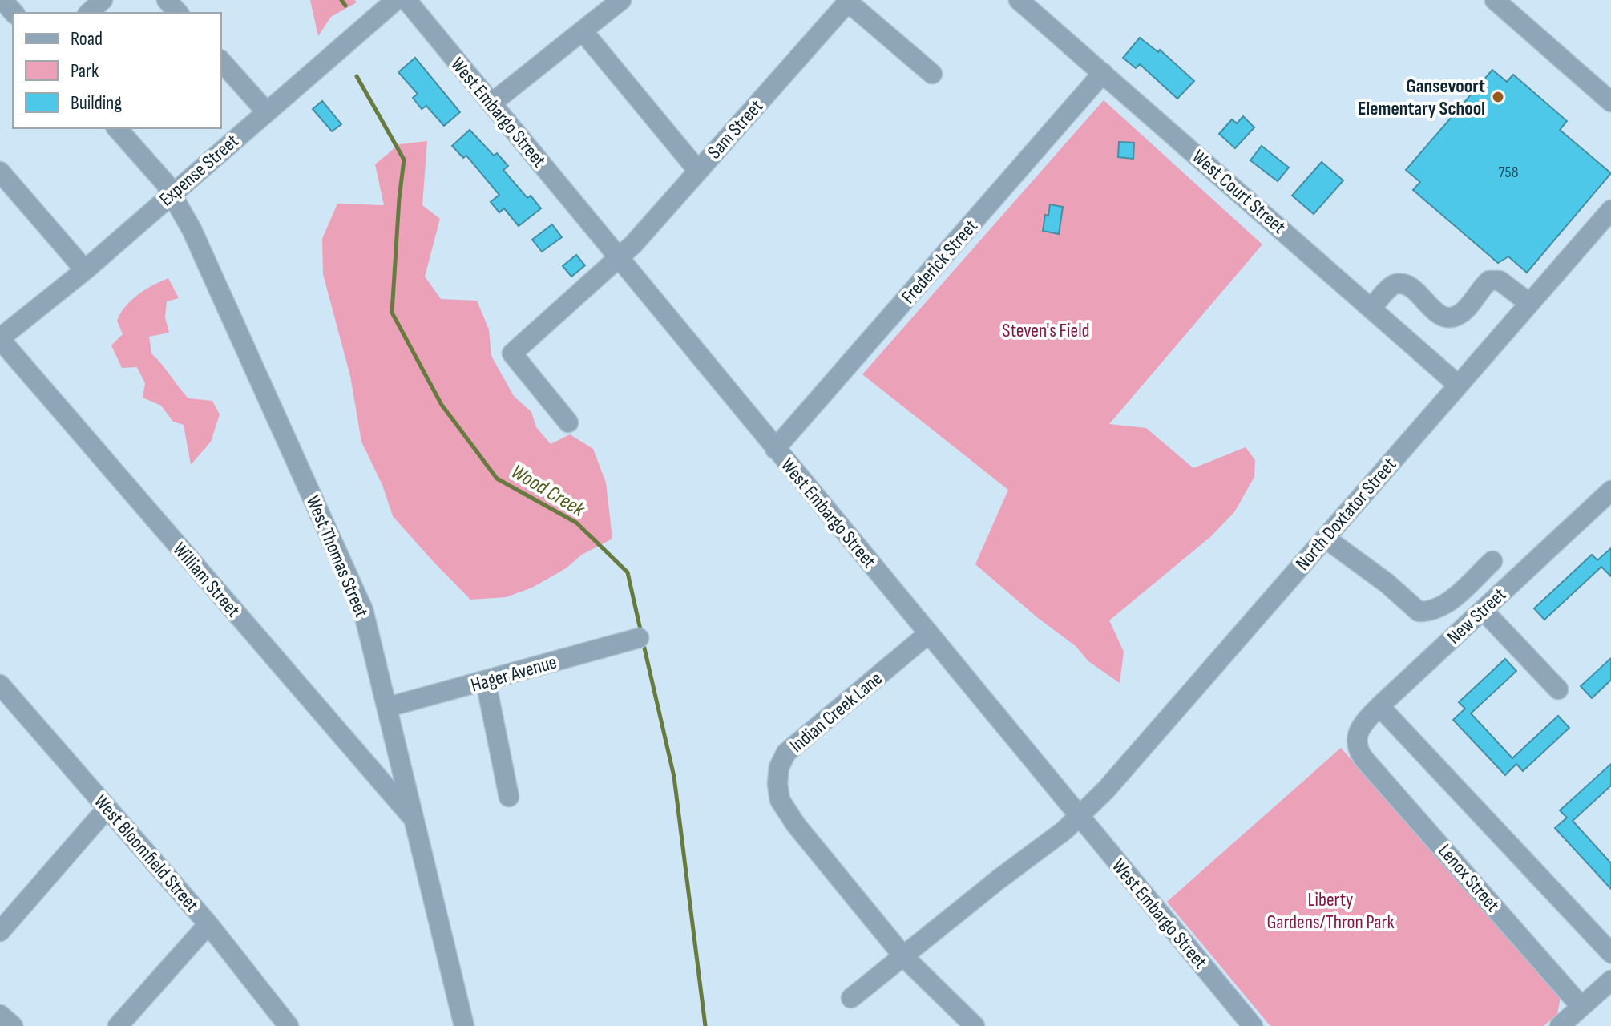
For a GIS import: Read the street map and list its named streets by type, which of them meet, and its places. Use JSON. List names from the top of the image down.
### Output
{
  "streets": {
    "street": [
      "West Embargo Street",
      "Sam Street",
      "Expense Street",
      "West Court Street",
      "Frederick Street",
      "North Doxtator Street",
      "West Thomas Street",
      "William Street",
      "New Street",
      "Hager Avenue",
      "Indian Creek Lane",
      "West Bloomfield Street",
      "Lenox Street"
    ]
  },
  "crossings": [
    ["West Embargo Street", "Sam Street"],
    ["West Embargo Street", "Frederick Street"],
    ["West Embargo Street", "North Doxtator Street"],
    ["West Embargo Street", "Indian Creek Lane"],
    ["Expense Street", "West Thomas Street"],
    ["Expense Street", "William Street"],
    ["West Court Street", "Frederick Street"],
    ["West Court Street", "North Doxtator Street"],
    ["North Doxtator Street", "Indian Creek Lane"],
    ["West Thomas Street", "William Street"],
    ["West Thomas Street", "Hager Avenue"],
    ["New Street", "Lenox Street"]
  ],
  "water": ["Wood Creek"],
  "parks": ["Steven's Field", "Liberty Gardens/Thron Park"],
  "places": ["Gansevoort Elementary School"],
  "house_numbers": ["758"],
  "legend": ["Road", "Park", "Building"]
}
